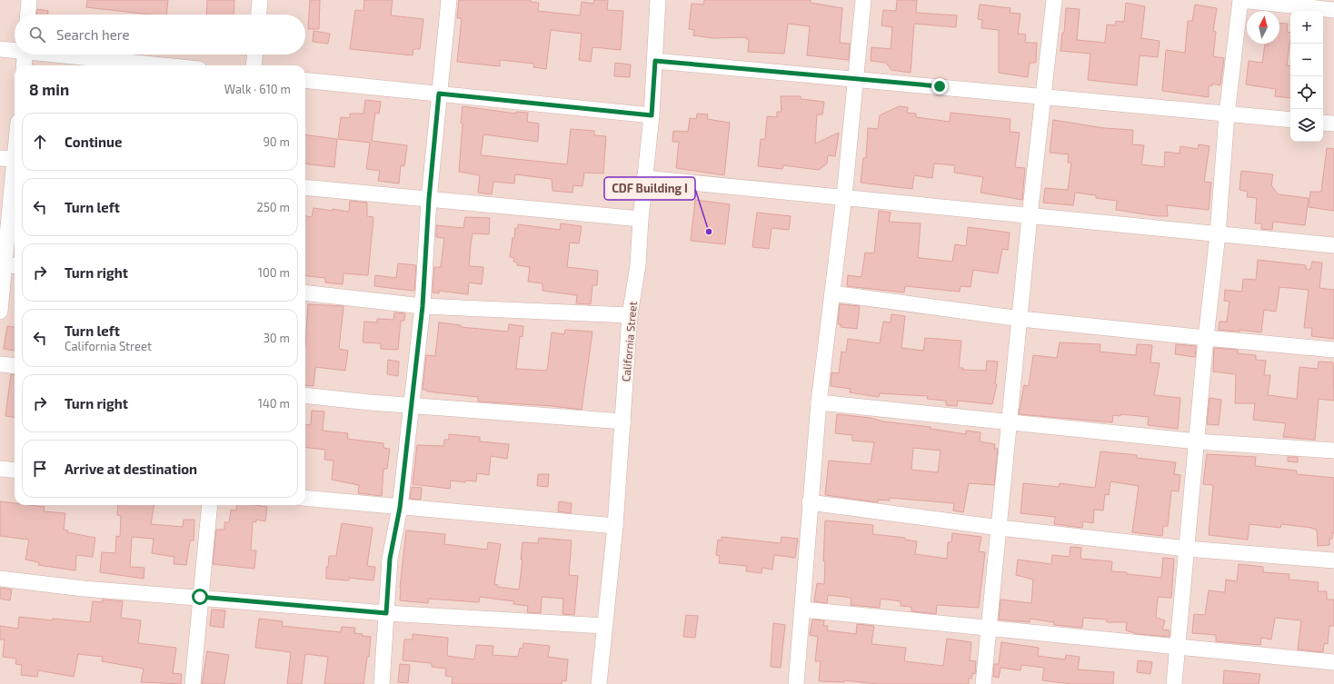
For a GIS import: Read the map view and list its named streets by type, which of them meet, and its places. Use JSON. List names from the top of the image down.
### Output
{
  "streets": {
    "street": ["California Street"]
  },
  "places": ["CDF Building I"],
  "north": "top",
  "page": {
    "map_buttons": ["+", "−"],
    "search": "Search here",
    "heading": ["8 min", "Walk · 610 m"],
    "list": [
      ["Continue", "90 m"],
      ["Turn left", "250 m"],
      ["Turn right", "100 m"],
      ["Turn left", "California Street", "30 m"],
      ["Turn right", "140 m"],
      "Arrive at destination"
    ]
  }
}
